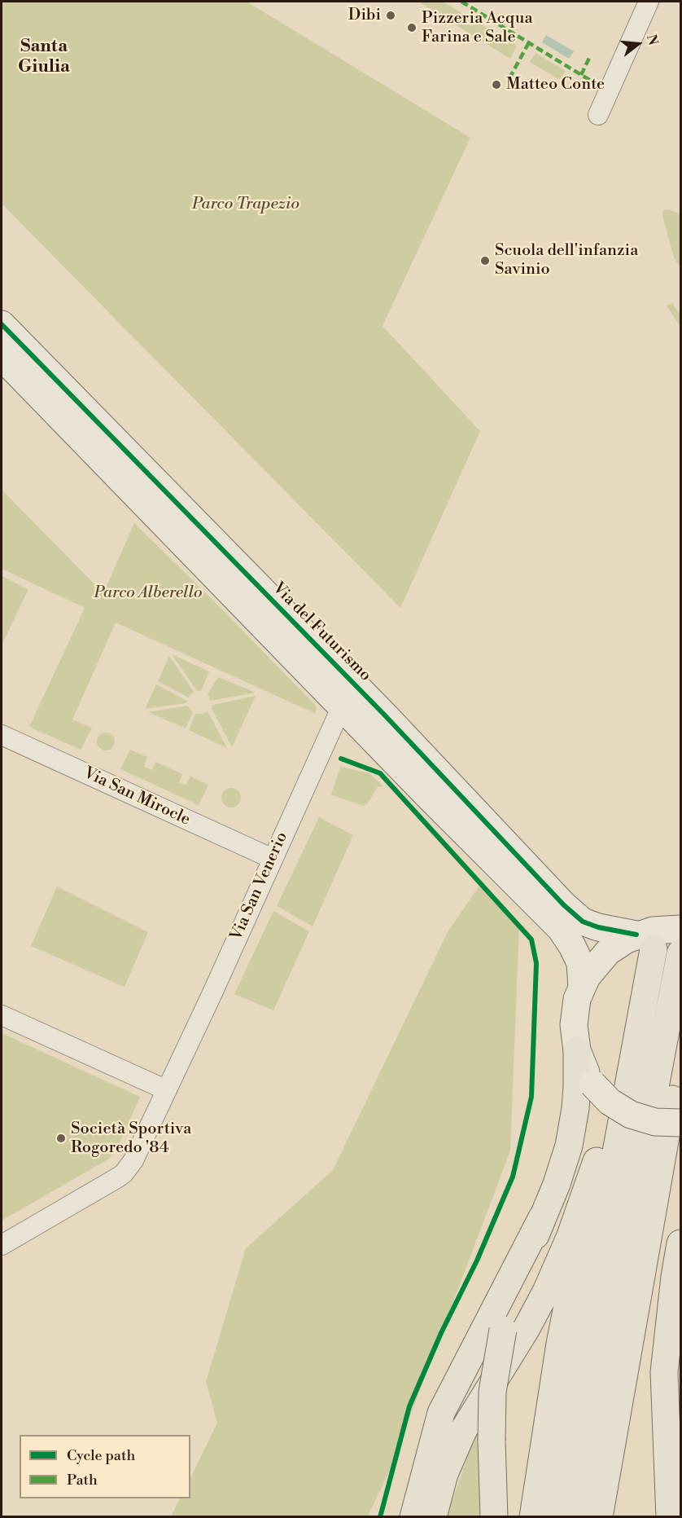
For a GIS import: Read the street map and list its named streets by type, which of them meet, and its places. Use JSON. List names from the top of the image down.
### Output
{
  "streets": {
    "street": ["Via del Futurismo", "Via San Mirocle", "Via San Venerio"]
  },
  "crossings": [
    ["Via del Futurismo", "Via San Venerio"],
    ["Via San Mirocle", "Via San Venerio"]
  ],
  "districts": ["Santa Giulia"],
  "parks": ["Parco Trapezio", "Parco Alberello"],
  "places": [
    "Dibi",
    "Pizzeria Acqua Farina e Sale",
    "Matteo Conte",
    "Scuola dell'infanzia Savinio",
    "Società Sportiva Rogoredo '84"
  ],
  "legend": ["Cycle path", "Path"],
  "north": "right"
}
